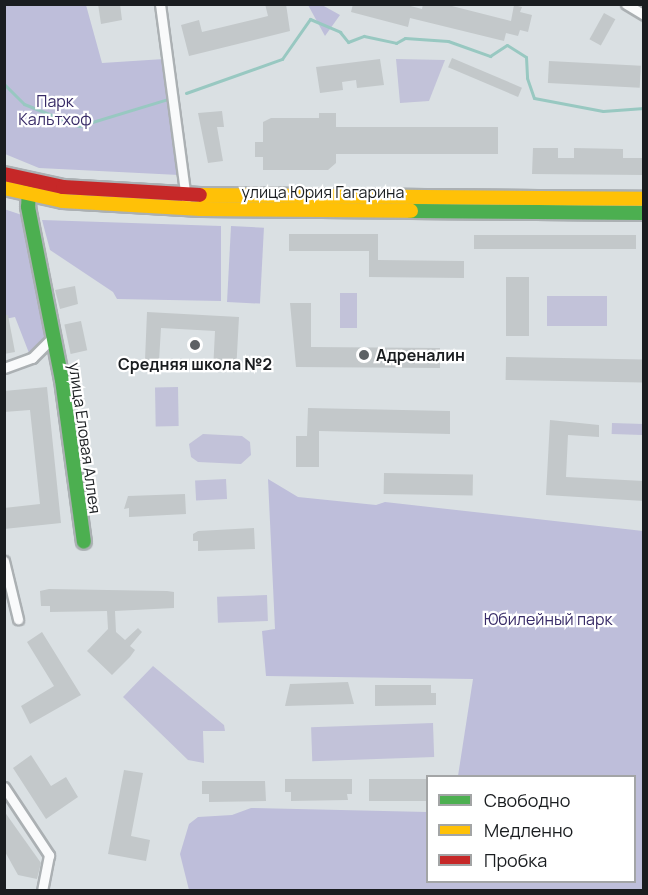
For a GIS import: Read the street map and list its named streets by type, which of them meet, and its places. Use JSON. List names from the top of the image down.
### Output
{
  "streets": {
    "main road": ["улица Юрия Гагарина", "улица Еловая Аллея"]
  },
  "crossings": [
    ["улица Юрия Гагарина", "улица Еловая Аллея"]
  ],
  "parks": ["Парк Кальтхоф", "Юбилейный парк"],
  "places": ["Средняя школа №2", "Адреналин"],
  "legend": ["Свободно", "Медленно", "Пробка"]
}
